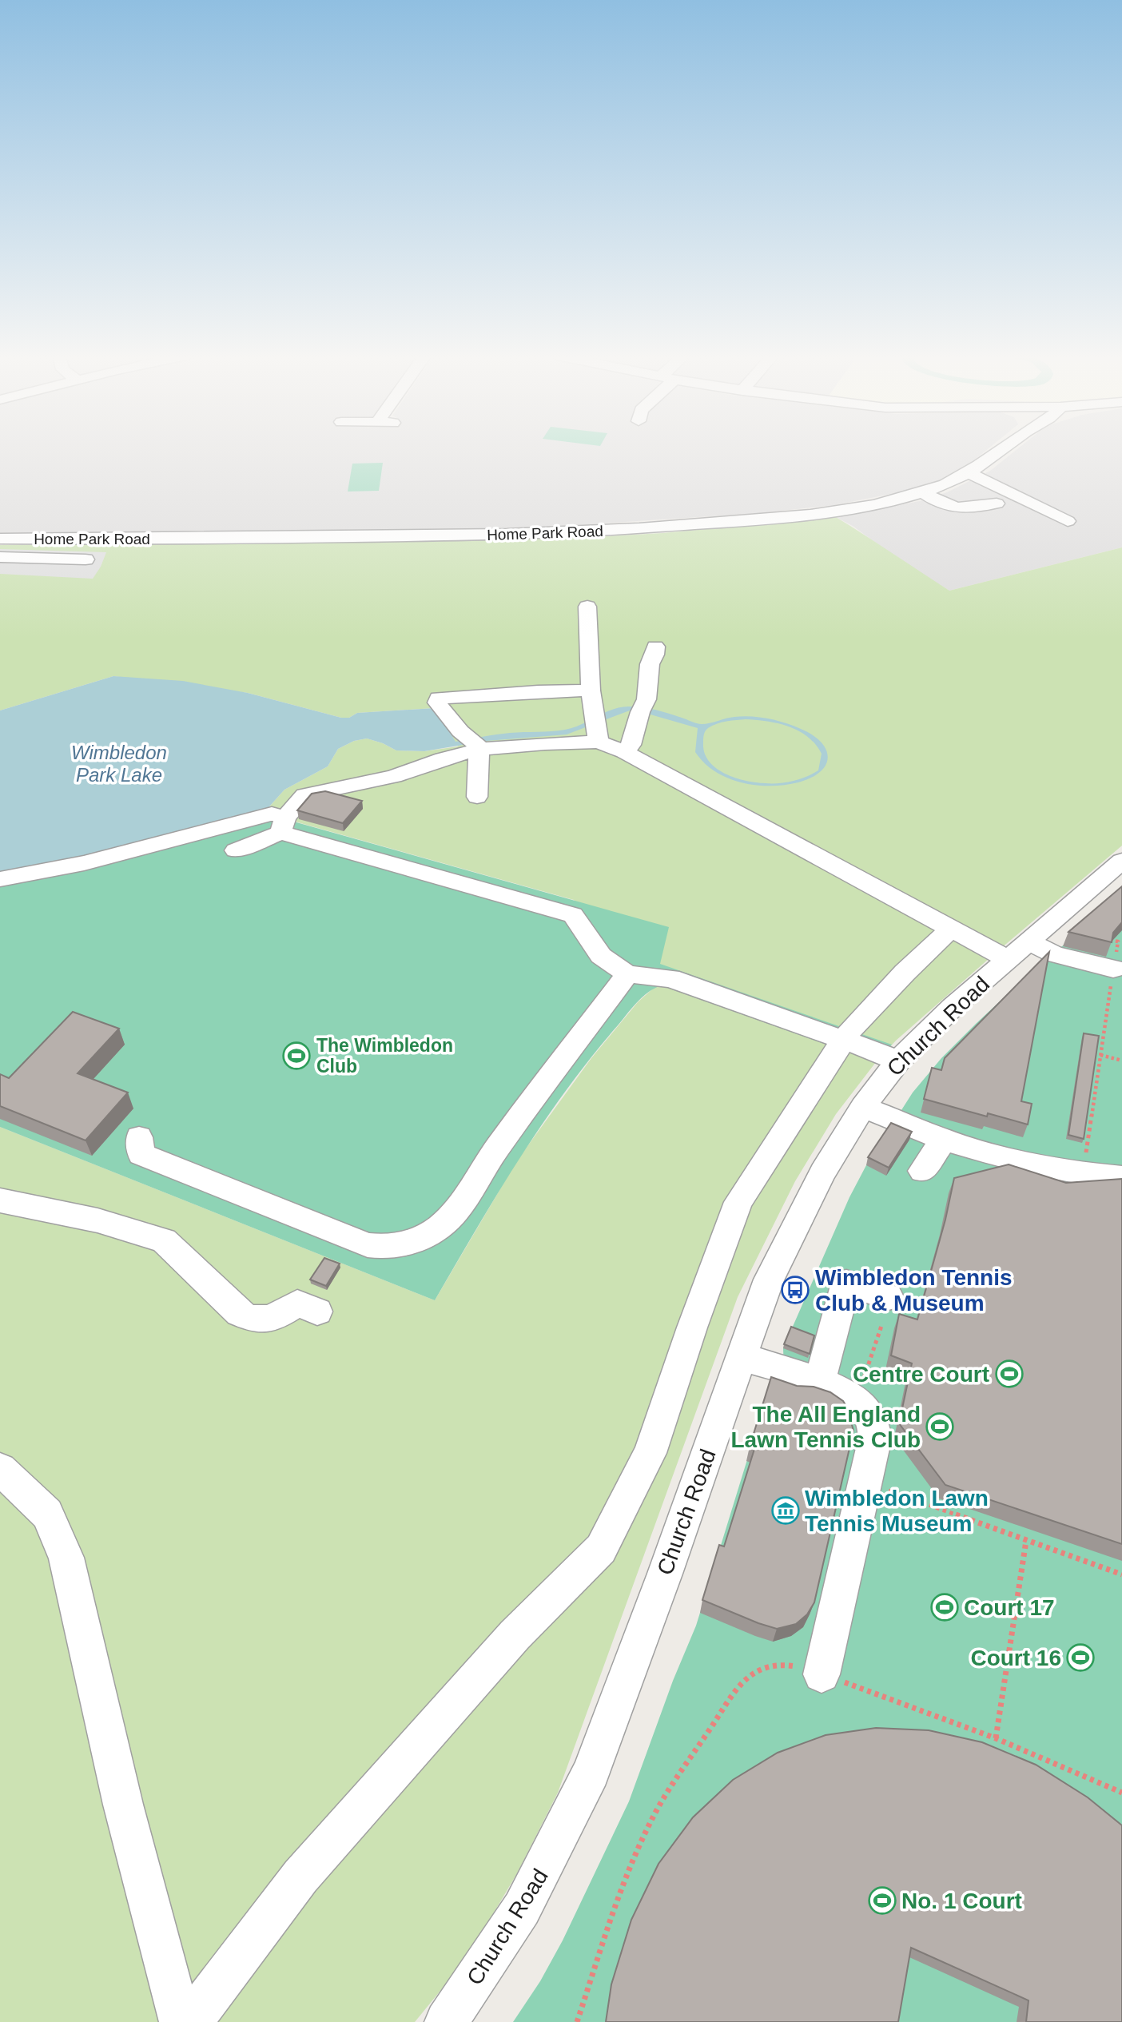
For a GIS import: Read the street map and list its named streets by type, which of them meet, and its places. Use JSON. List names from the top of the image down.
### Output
{
  "streets": {
    "street": ["Home Park Road", "Church Road"]
  },
  "water": ["Wimbledon Park Lake"],
  "places": {
    "sports": [
      "The Wimbledon Club",
      "Centre Court",
      "The All England Lawn Tennis Club",
      "Court 17",
      "Court 16",
      "No. 1 Court"
    ],
    "bus stop": ["Wimbledon Tennis Club & Museum"],
    "museum": ["Wimbledon Lawn Tennis Museum"]
  }
}
